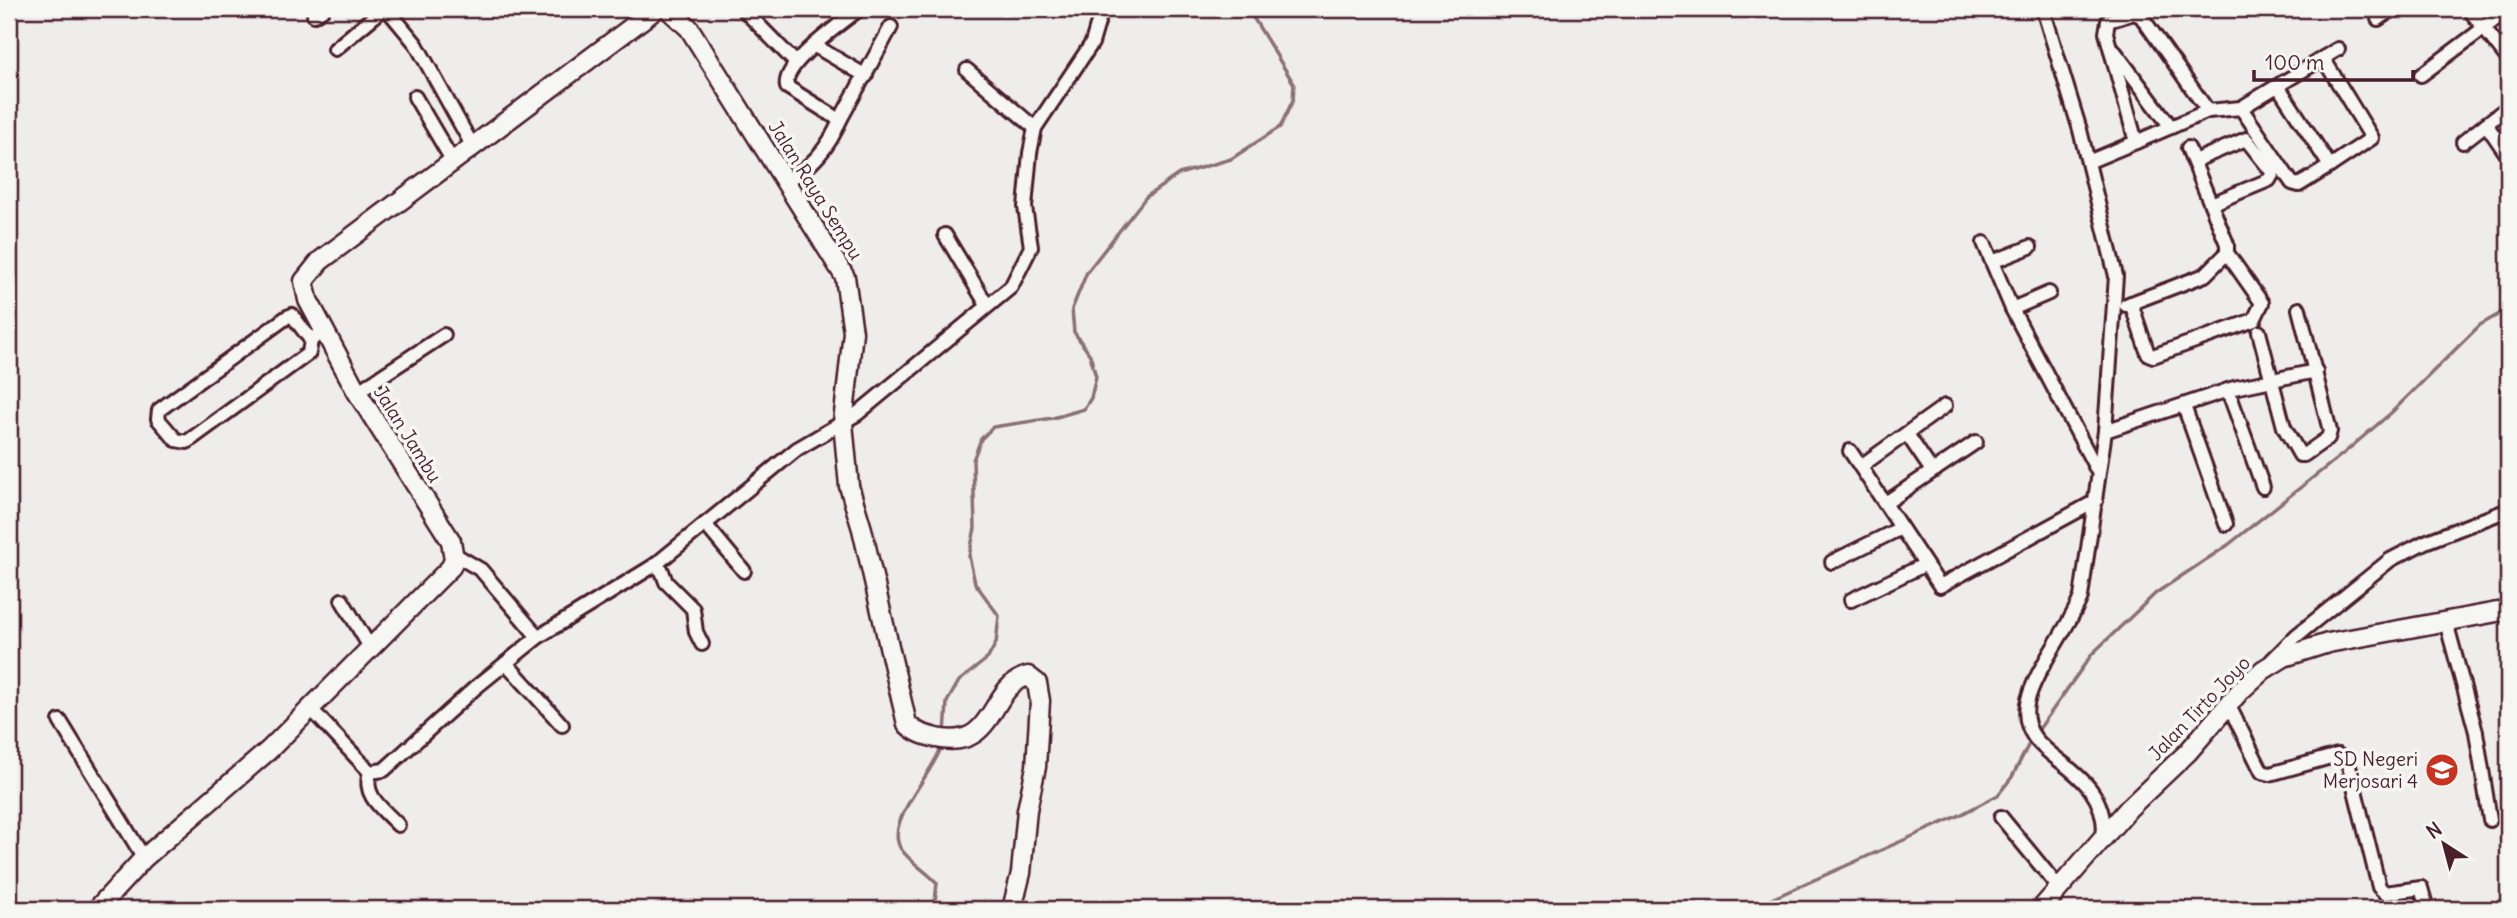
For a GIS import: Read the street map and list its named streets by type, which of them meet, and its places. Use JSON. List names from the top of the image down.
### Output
{
  "streets": {
    "street": ["Jalan Raya Sempu", "Jalan Jambu", "Jalan Tirto Joyo"]
  },
  "places": {
    "school or university": ["SD Negeri Merjosari 4"]
  },
  "scale_bar": "100 m",
  "north": "top left"
}
